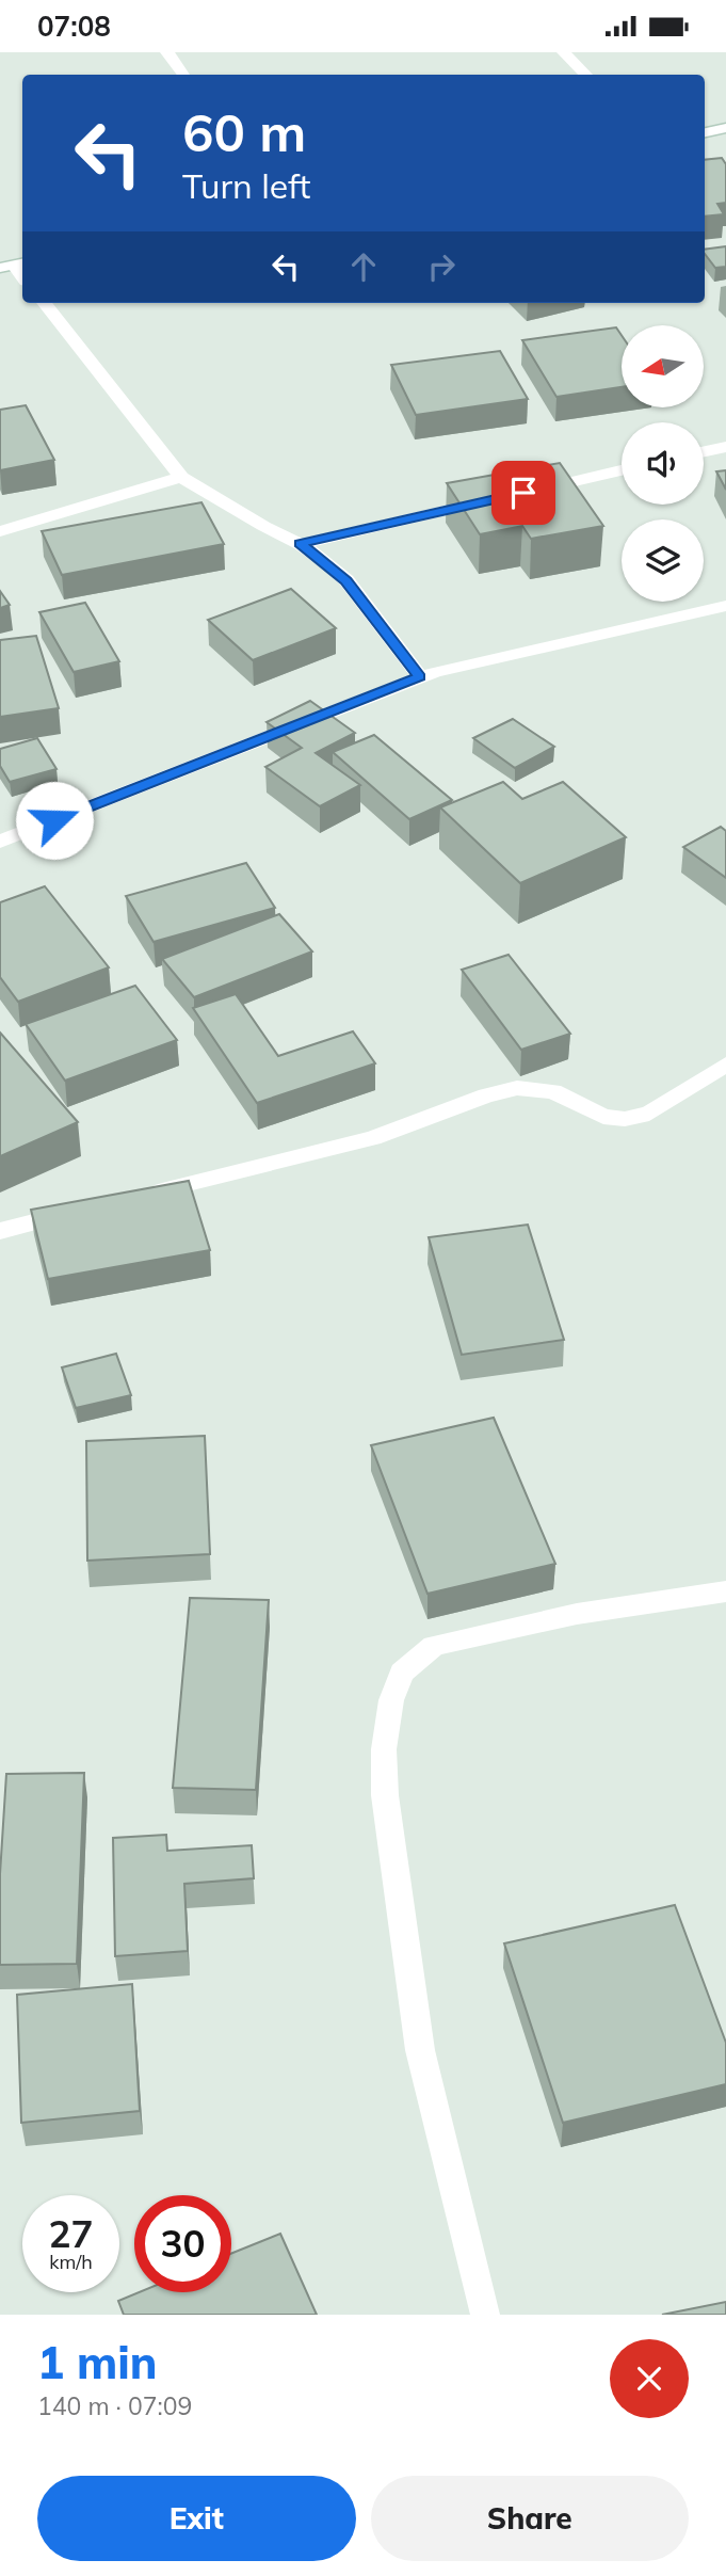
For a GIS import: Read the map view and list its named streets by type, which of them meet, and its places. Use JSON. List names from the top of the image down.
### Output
{
  "north": "left",
  "page": {
    "status": "07:08",
    "turn": ["60 m", "Turn left"],
    "speed": "27 km/h",
    "limit": "30",
    "heading": ["1 min", "140 m · 07:09"],
    "buttons": ["Exit", "Share"]
  }
}
